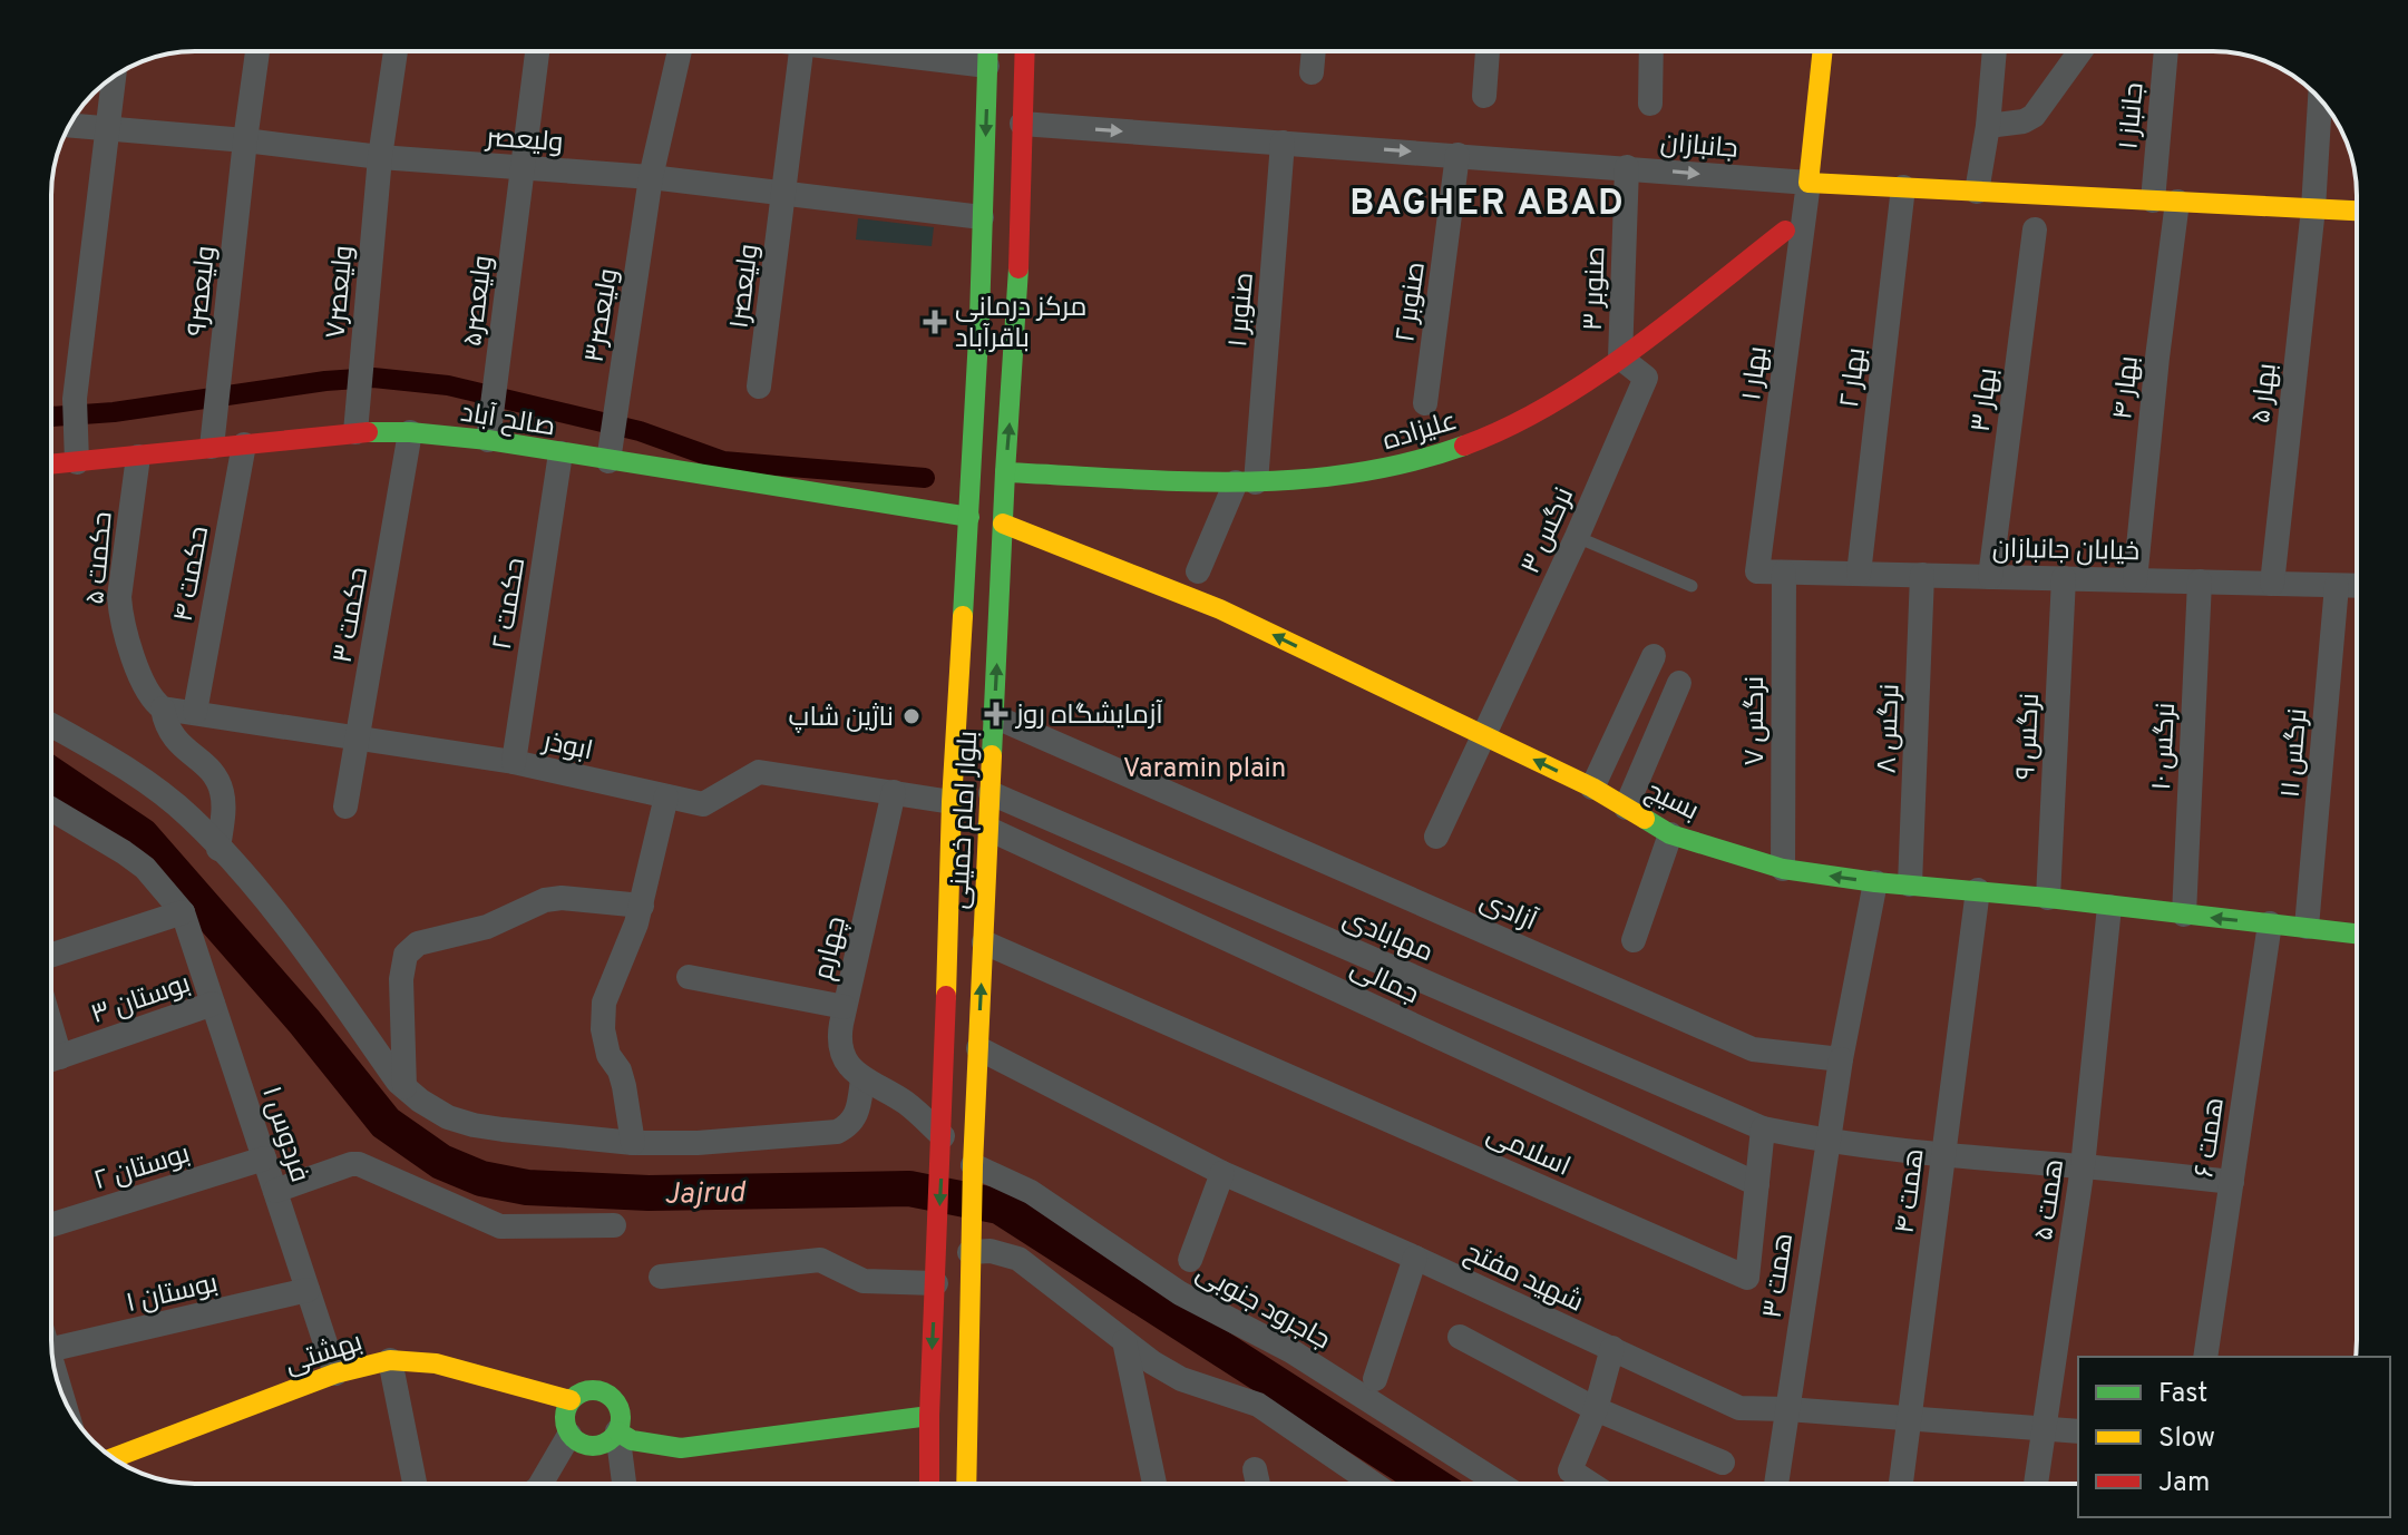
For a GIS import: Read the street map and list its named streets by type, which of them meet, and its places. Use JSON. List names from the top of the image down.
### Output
{
  "streets": {
    "main road": [
      "جانبازان",
      "صالح آباد",
      "علیزاده",
      "بسیج",
      "بلوار امام خمینی",
      "بهشتی"
    ],
    "street": [
      "جانباز ۱",
      "ولیعصر",
      "ولیعصر۱",
      "صنوبر ۳",
      "ولیعصر۹",
      "ولیعصر۷",
      "ولیعصر۵",
      "صنوبر ۲",
      "صنوبر ۱",
      "ولیعصر۳",
      "بهار ۱",
      "بهار ۲",
      "بهار ۴",
      "بهار ۵",
      "بهار ۳",
      "نرگس ۳",
      "خیابان جانبازان",
      "حکمت ۵",
      "حکمت ۴",
      "حکمت ۲",
      "حکمت ۳",
      "نرگس ۷",
      "نرگس ۸",
      "نرگس ۹",
      "ابوذر",
      "نرگس ۱۰",
      "نرگس ۱۱",
      "آزادی",
      "مهابادی",
      "چهارم",
      "جمالی",
      "بوستان ۳",
      "فردوس ۱",
      "همت ۶",
      "اسلامی",
      "بوستان ۲",
      "همت ۴",
      "همت ۵",
      "همت ۳",
      "شهید مفتح",
      "بوستان ۱",
      "جاجرود جنوبی"
    ]
  },
  "crossings": [
    ["جانباز ۱", "جانبازان"],
    ["جانباز ۱", "بهار ۴"],
    ["ولیعصر", "ولیعصر۱"],
    ["ولیعصر", "ولیعصر۹"],
    ["ولیعصر", "ولیعصر۷"],
    ["ولیعصر", "ولیعصر۵"],
    ["ولیعصر", "ولیعصر۳"],
    ["ولیعصر", "بلوار امام خمینی"],
    ["جانبازان", "صنوبر ۳"],
    ["جانبازان", "صنوبر ۲"],
    ["جانبازان", "صنوبر ۱"],
    ["جانبازان", "بهار ۱"],
    ["جانبازان", "بهار ۲"],
    ["جانبازان", "بهار ۴"],
    ["جانبازان", "بهار ۵"],
    ["جانبازان", "بلوار امام خمینی"],
    ["صنوبر ۳", "علیزاده"],
    ["صنوبر ۳", "نرگس ۳"],
    ["ولیعصر۹", "صالح آباد"],
    ["ولیعصر۷", "صالح آباد"],
    ["ولیعصر۵", "صالح آباد"],
    ["صنوبر ۱", "علیزاده"],
    ["ولیعصر۳", "صالح آباد"],
    ["بهار ۱", "خیابان جانبازان"],
    ["بهار ۲", "خیابان جانبازان"],
    ["بهار ۴", "خیابان جانبازان"],
    ["بهار ۵", "خیابان جانبازان"],
    ["بهار ۳", "خیابان جانبازان"],
    ["صالح آباد", "حکمت ۵"],
    ["صالح آباد", "حکمت ۴"],
    ["صالح آباد", "حکمت ۲"],
    ["صالح آباد", "حکمت ۳"],
    ["صالح آباد", "بلوار امام خمینی"],
    ["علیزاده", "نرگس ۳"],
    ["علیزاده", "بلوار امام خمینی"],
    ["نرگس ۳", "بسیج"],
    ["خیابان جانبازان", "نرگس ۷"],
    ["خیابان جانبازان", "نرگس ۸"],
    ["خیابان جانبازان", "نرگس ۹"],
    ["خیابان جانبازان", "نرگس ۱۰"],
    ["خیابان جانبازان", "نرگس ۱۱"],
    ["حکمت ۵", "ابوذر"],
    ["حکمت ۴", "ابوذر"],
    ["حکمت ۲", "ابوذر"],
    ["حکمت ۳", "ابوذر"],
    ["نرگس ۷", "بسیج"],
    ["نرگس ۸", "بسیج"],
    ["نرگس ۹", "بسیج"],
    ["ابوذر", "بلوار امام خمینی"],
    ["ابوذر", "چهارم"],
    ["نرگس ۱۰", "بسیج"],
    ["نرگس ۱۱", "بسیج"],
    ["بسیج", "بلوار امام خمینی"],
    ["بسیج", "همت ۶"],
    ["بسیج", "همت ۴"],
    ["بسیج", "همت ۵"],
    ["بلوار امام خمینی", "آزادی"],
    ["بلوار امام خمینی", "مهابادی"],
    ["بلوار امام خمینی", "جمالی"],
    ["بلوار امام خمینی", "اسلامی"],
    ["بلوار امام خمینی", "شهید مفتح"],
    ["بلوار امام خمینی", "جاجرود جنوبی"],
    ["آزادی", "همت ۳"],
    ["مهابادی", "اسلامی"],
    ["جمالی", "اسلامی"],
    ["بوستان ۳", "فردوس ۱"],
    ["فردوس ۱", "بوستان ۲"],
    ["فردوس ۱", "بوستان ۱"],
    ["فردوس ۱", "بهشتی"],
    ["همت ۴", "شهید مفتح"],
    ["همت ۵", "شهید مفتح"],
    ["همت ۳", "شهید مفتح"]
  ],
  "one_way": ["جانبازان", "بسیج"],
  "districts": ["BAGHER ABAD"],
  "water": ["Jajrud"],
  "parks": ["Varamin plain"],
  "places": {
    "health": ["مرکز درمانی باقرآباد", "آزمایشگاه روز"],
    "other": ["ناژین شاپ"]
  },
  "legend": ["Fast", "Slow", "Jam"]
}
